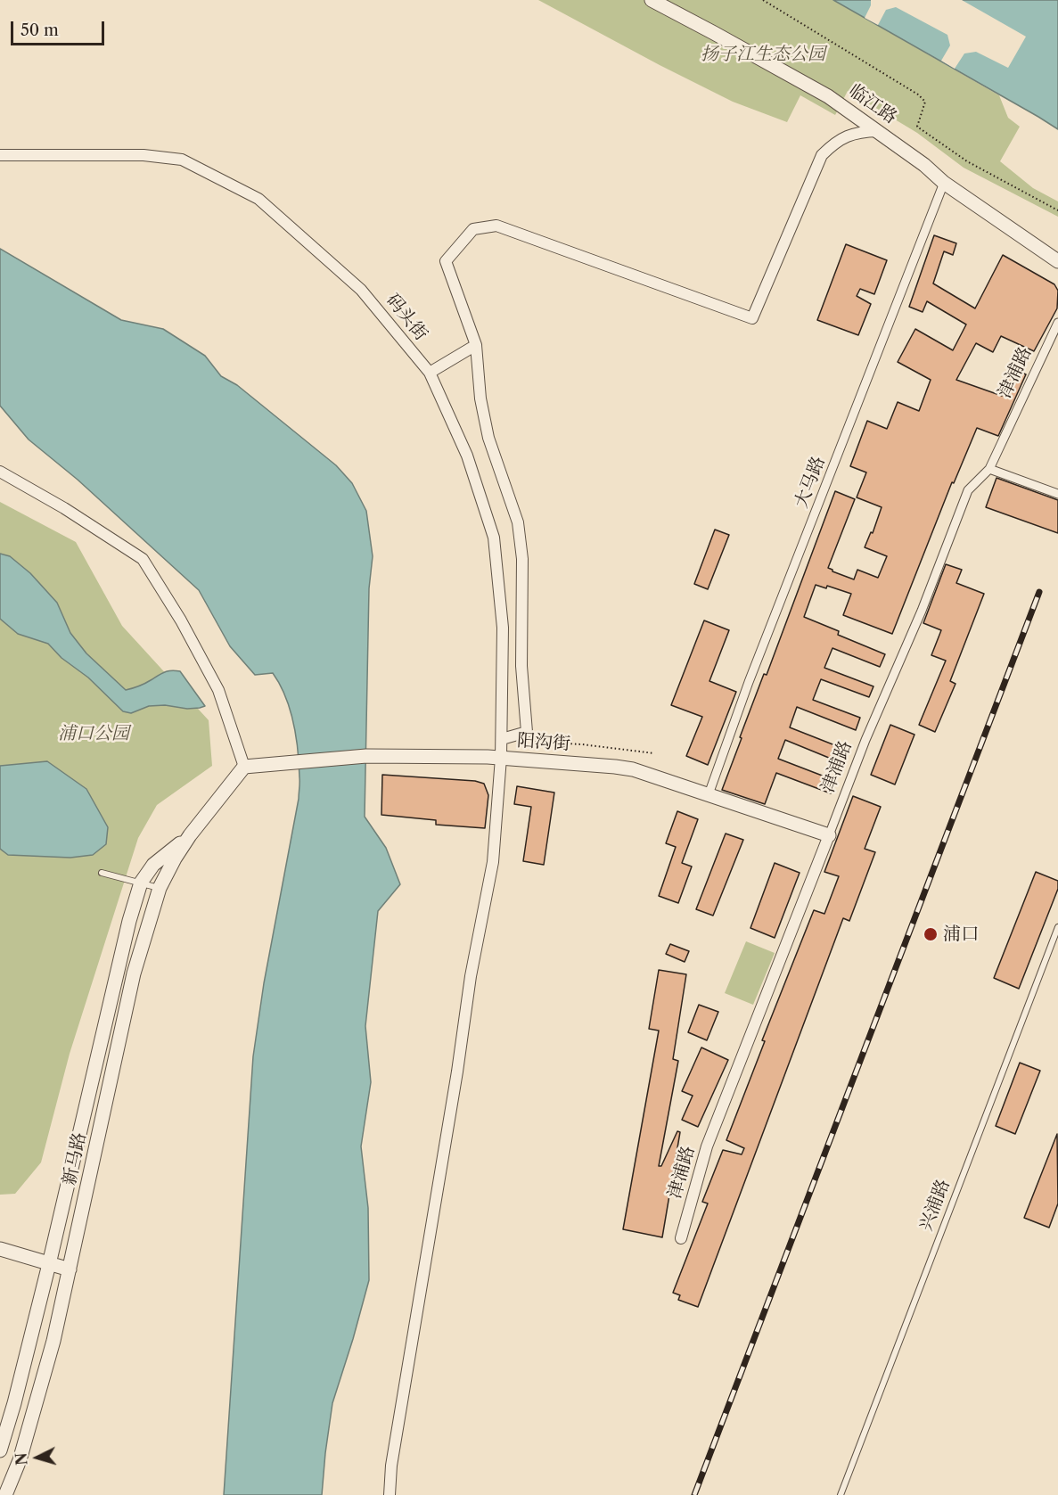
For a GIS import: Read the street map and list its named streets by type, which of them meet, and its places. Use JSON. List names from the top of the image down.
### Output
{
  "streets": {
    "street": [
      "临江路",
      "码头街",
      "津浦路",
      "大马路",
      "阳沟街",
      "新马路"
    ],
    "lane": ["兴浦路"]
  },
  "crossings": [
    ["临江路", "大马路"],
    ["码头街", "阳沟街"],
    ["津浦路", "阳沟街"],
    ["大马路", "阳沟街"],
    ["阳沟街", "新马路"]
  ],
  "parks": ["扬子江生态公园", "浦口公园"],
  "places": ["浦口"],
  "scale_bar": "50 m",
  "north": "left"
}
